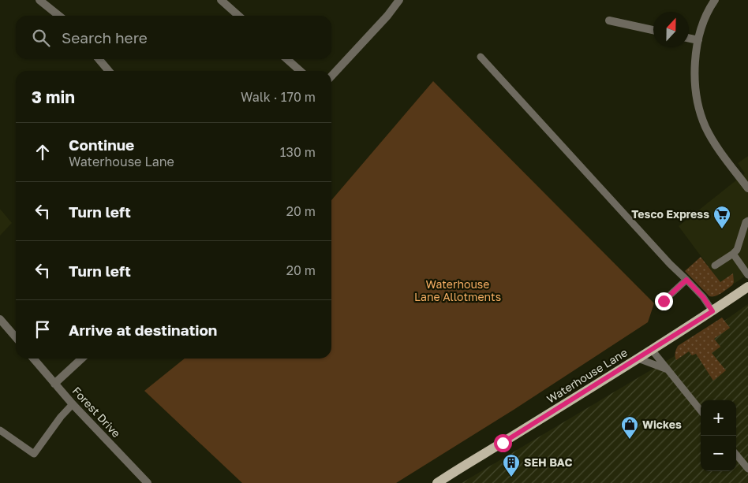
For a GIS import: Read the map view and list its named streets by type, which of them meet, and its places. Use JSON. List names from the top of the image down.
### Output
{
  "streets": {
    "main road": ["Waterhouse Lane"],
    "street": ["Forest Drive"]
  },
  "parks": ["Waterhouse Lane Allotments"],
  "places": {
    "supermarket": ["Tesco Express"],
    "shop": ["Wickes"],
    "building": ["SEH BAC"]
  },
  "north": "top",
  "page": {
    "search": "Search here",
    "heading": ["3 min", "Walk · 170 m"],
    "list": [
      ["Continue", "Waterhouse Lane", "130 m"],
      ["Turn left", "20 m"],
      ["Turn left", "20 m"],
      "Arrive at destination"
    ],
    "map_buttons": ["+", "−"]
  }
}
